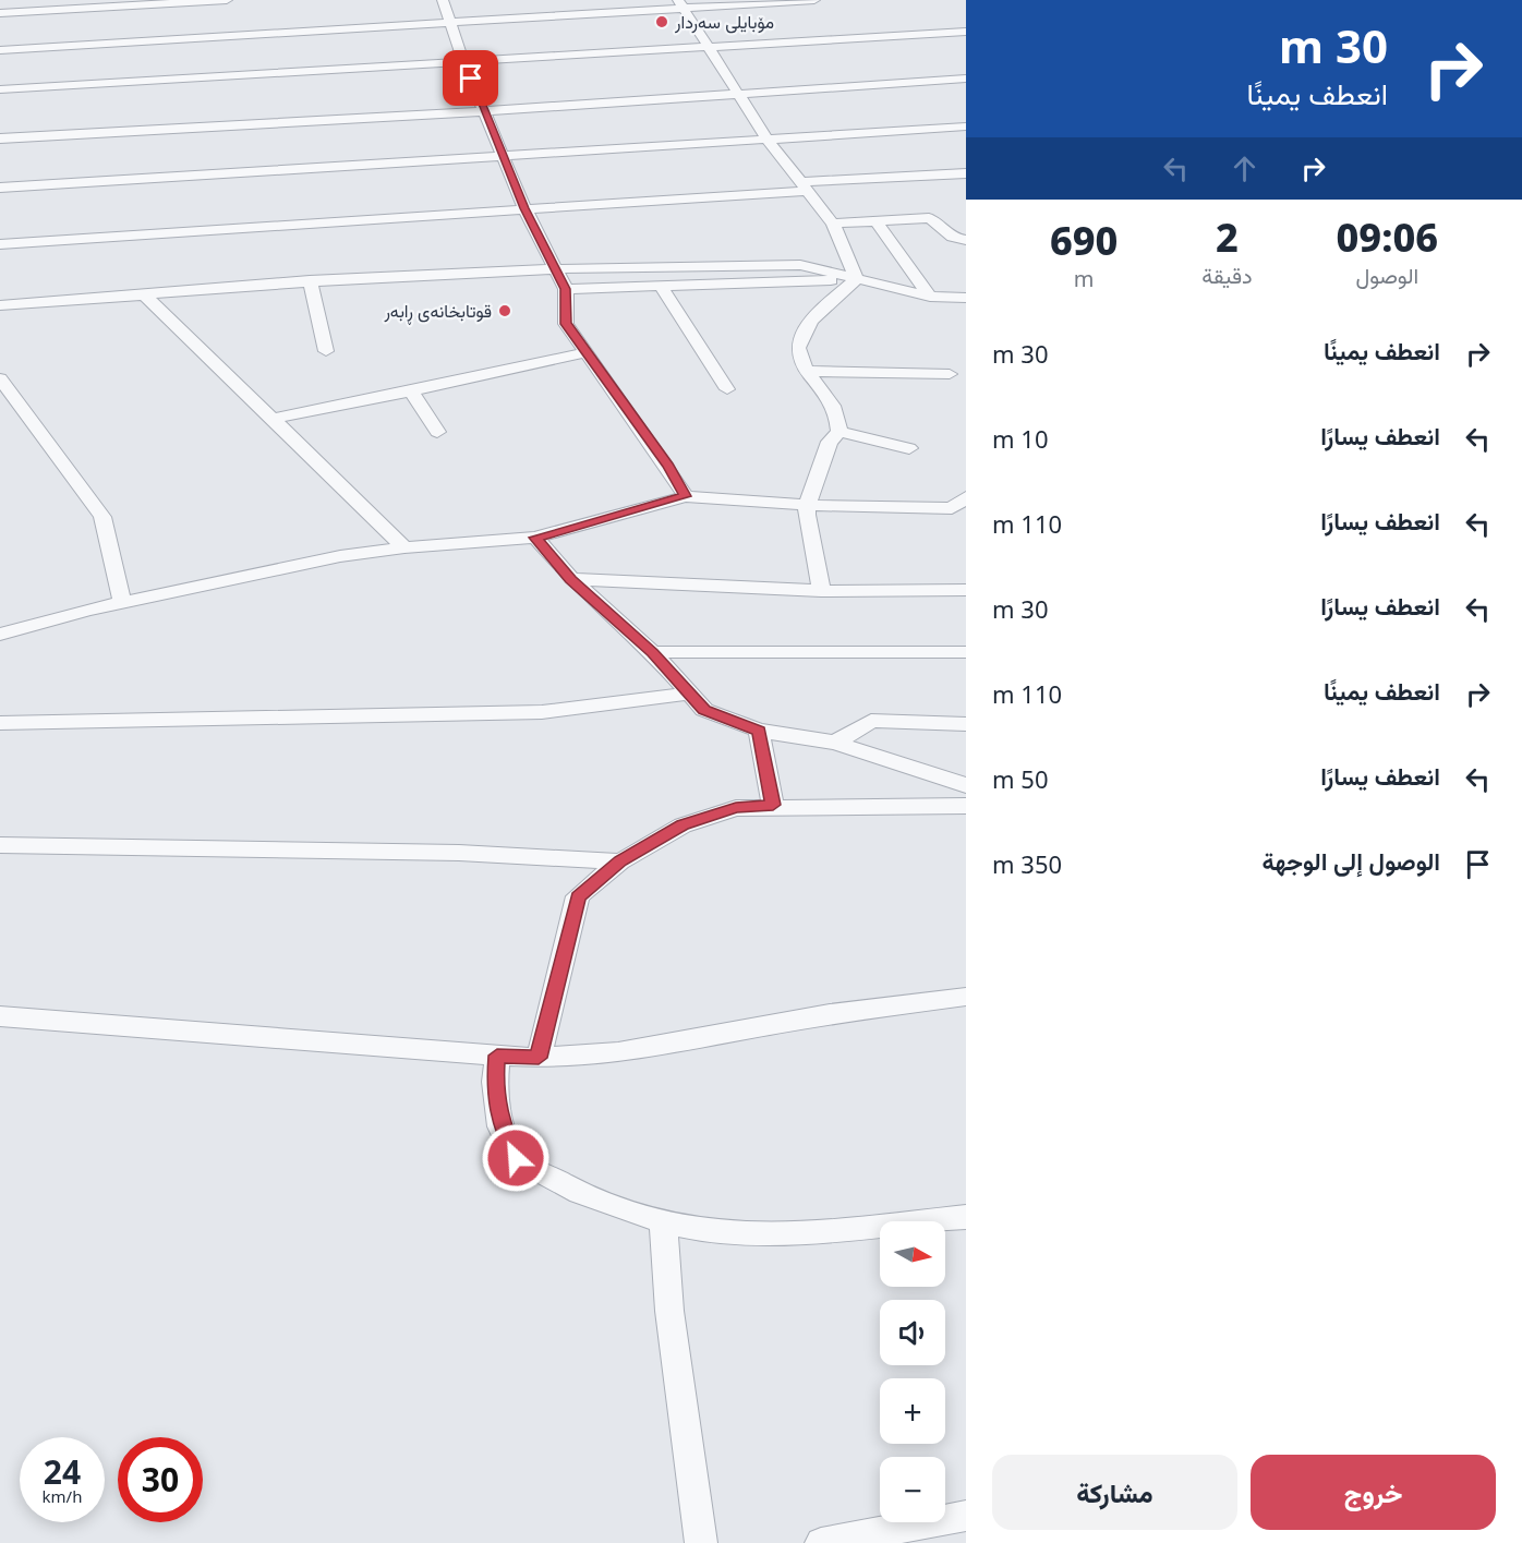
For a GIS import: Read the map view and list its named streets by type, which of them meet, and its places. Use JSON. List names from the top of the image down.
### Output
{
  "places": ["مۆبایلی سەردار", "قوتابخانەی ڕابەر"],
  "north": "right",
  "page": {
    "turn": ["30 m", "انعطف يمينًا"],
    "eta": [
      "09:06",
      "الوصول",
      "2",
      "دقيقة",
      "690",
      "m"
    ],
    "list": [
      {
        "name": "انعطف يمينًا",
        "value": "30 m"
      },
      {
        "name": "انعطف يسارًا",
        "value": "10 m"
      },
      {
        "name": "انعطف يسارًا",
        "value": "110 m"
      },
      {
        "name": "انعطف يسارًا",
        "value": "30 m"
      },
      {
        "name": "انعطف يمينًا",
        "value": "110 m"
      },
      {
        "name": "انعطف يسارًا",
        "value": "50 m"
      },
      {
        "name": "الوصول إلى الوجهة",
        "value": "350 m"
      }
    ],
    "map_buttons": ["+", "−"],
    "speed": "24 km/h",
    "limit": "30",
    "buttons": ["خروج", "مشاركة"]
  }
}
